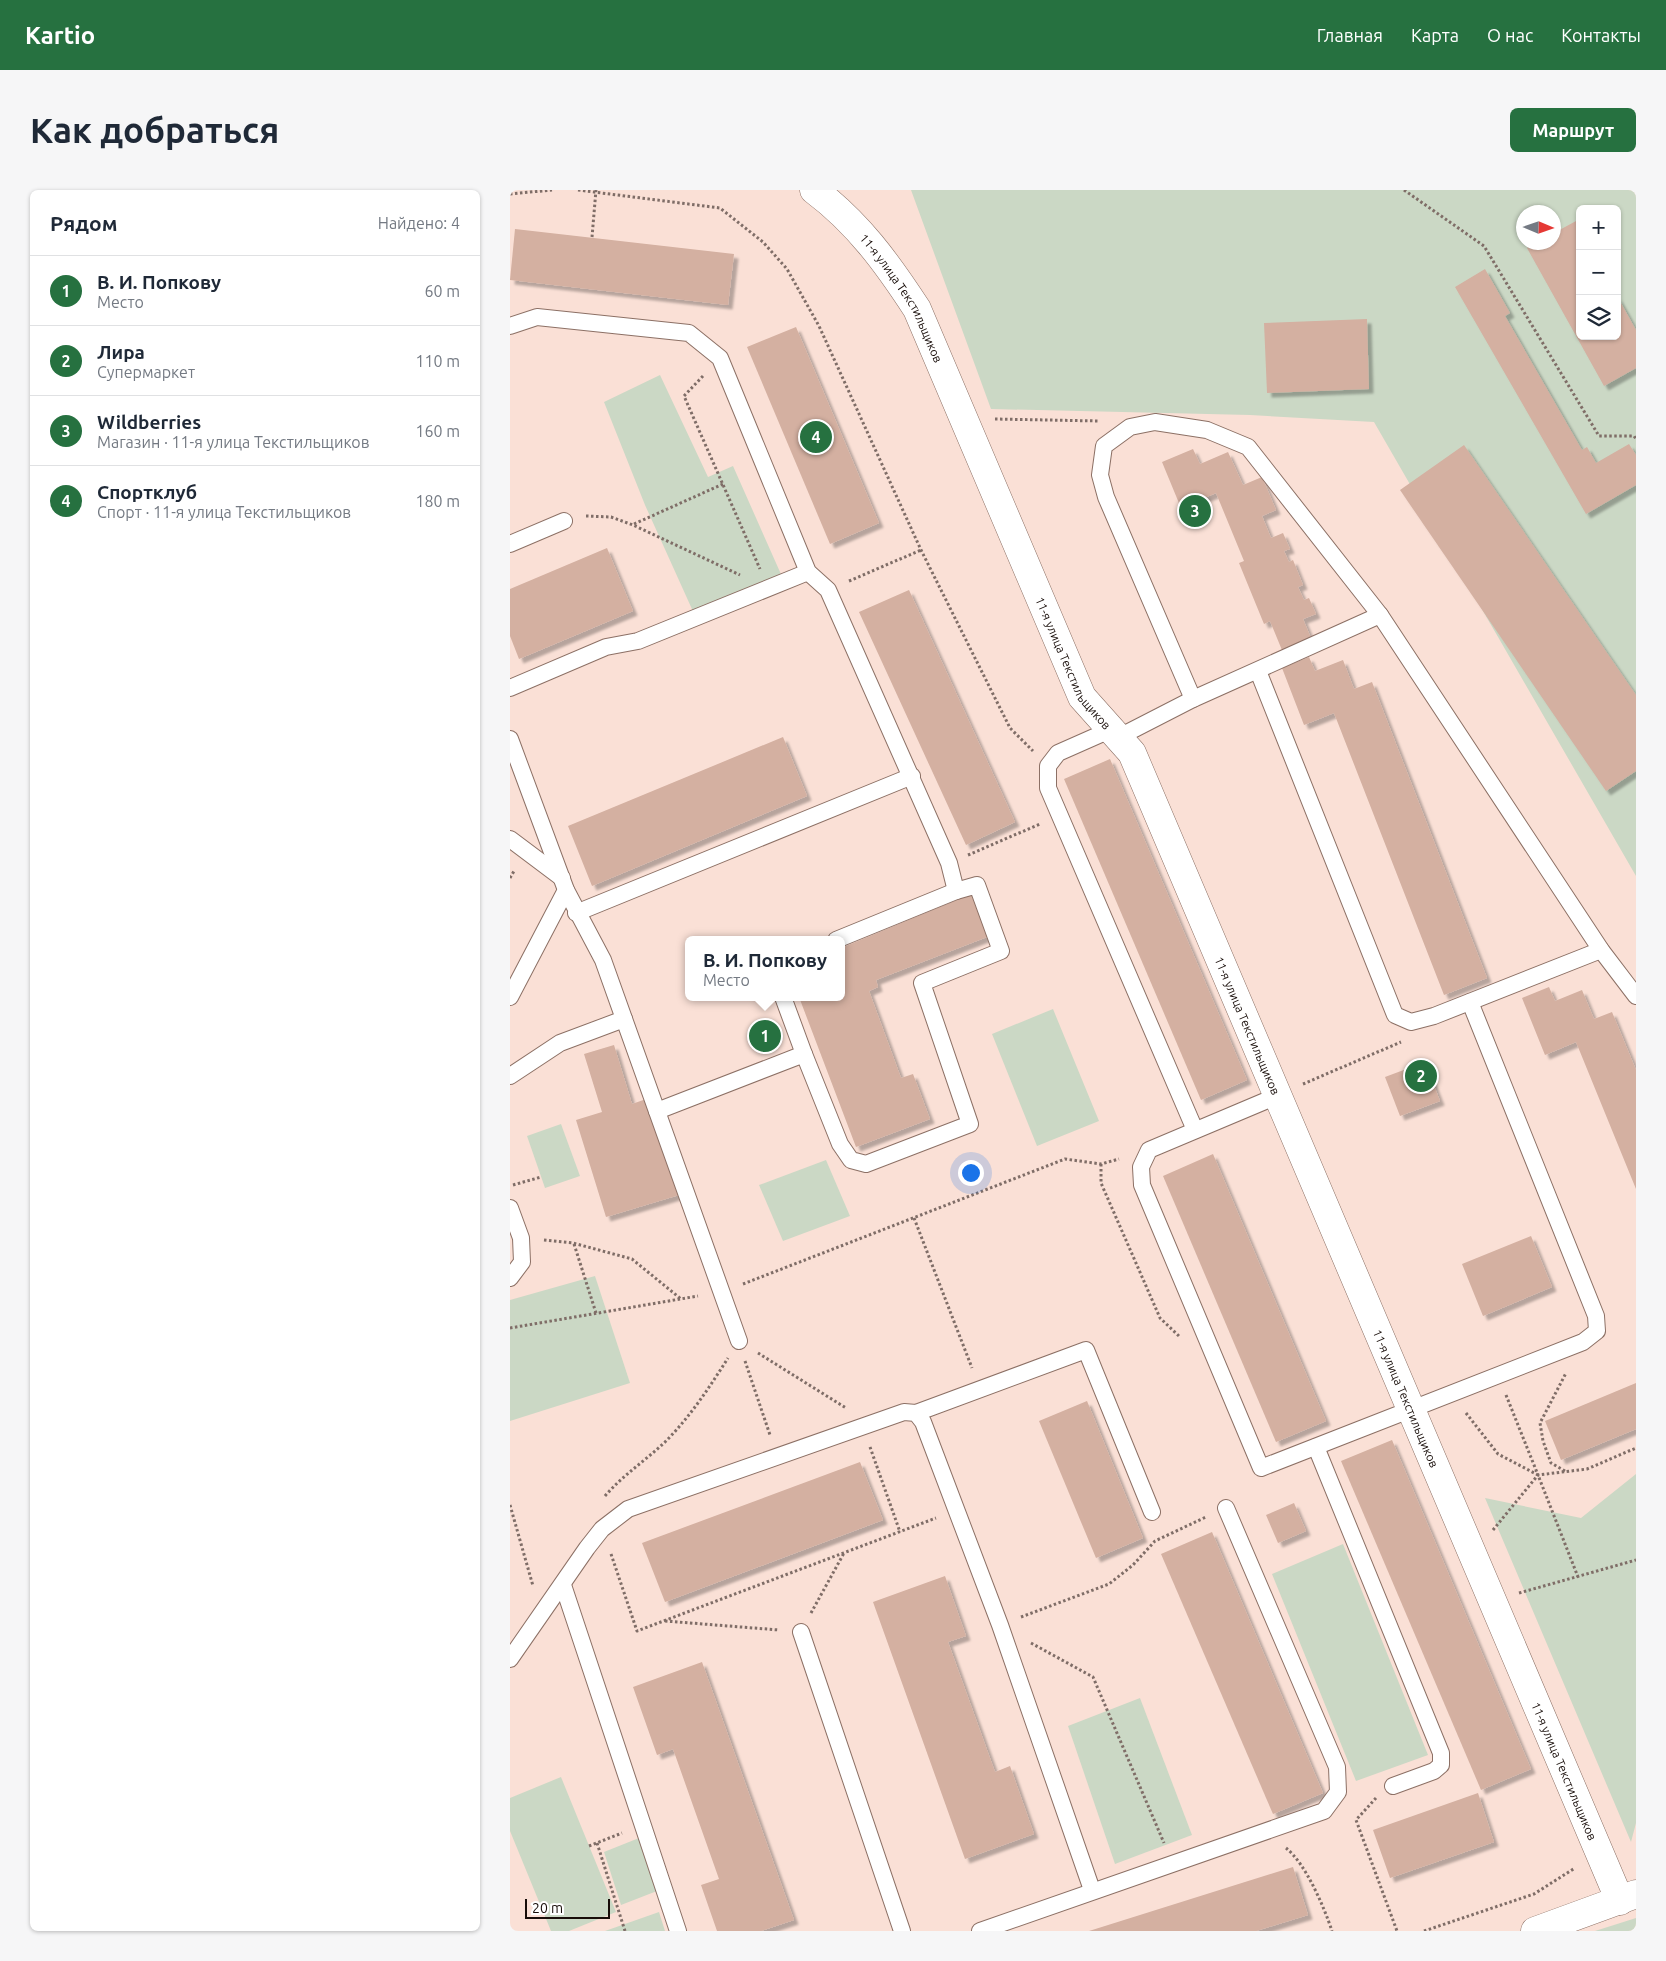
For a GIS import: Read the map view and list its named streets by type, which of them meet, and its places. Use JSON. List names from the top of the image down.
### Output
{
  "streets": {
    "street": ["11-я улица Текстильщиков"]
  },
  "scale_bar": "20 m",
  "north": "right",
  "page": {
    "header": "Kartio",
    "nav": [
      "Главная",
      "Карта",
      "О нас",
      "Контакты"
    ],
    "buttons": "Маршрут",
    "title": "Как добраться",
    "heading": ["Рядом", "Найдено: 4"],
    "map_buttons": ["+", "−"],
    "list": [
      {
        "mark": "1",
        "name": "В. И. Попкову",
        "note": "Место",
        "value": "60 m"
      },
      {
        "mark": "2",
        "name": "Лира",
        "note": "Супермаркет",
        "value": "110 m"
      },
      {
        "mark": "3",
        "name": "Wildberries",
        "note": "Магазин · 11-я улица Текстильщиков",
        "value": "160 m"
      },
      {
        "mark": "4",
        "name": "Спортклуб",
        "note": "Спорт · 11-я улица Текстильщиков",
        "value": "180 m"
      }
    ],
    "pins": [
      "4",
      "3",
      "1",
      "2"
    ],
    "popup": ["В. И. Попкову", "Место"],
    "scale": "20 m"
  }
}
